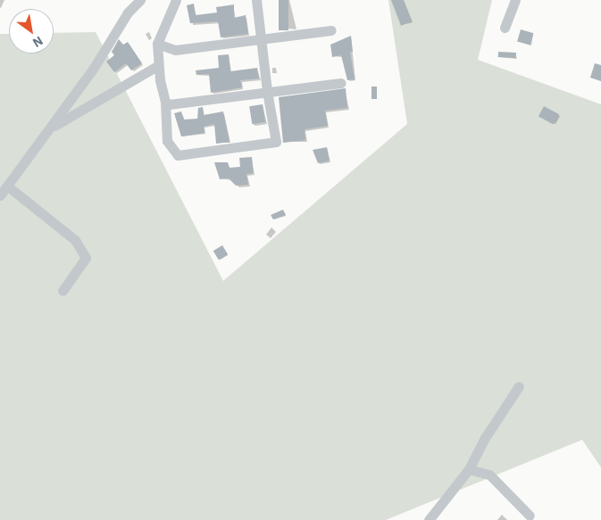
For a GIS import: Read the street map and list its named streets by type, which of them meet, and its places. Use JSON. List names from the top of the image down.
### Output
{
  "north": "bottom right"
}
